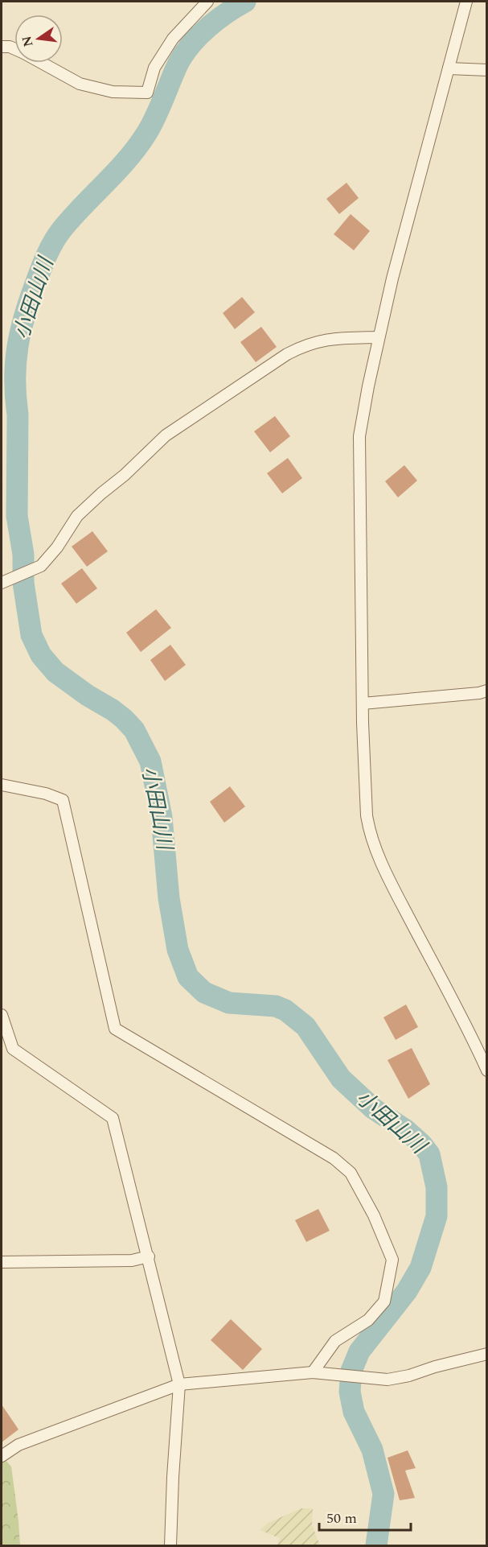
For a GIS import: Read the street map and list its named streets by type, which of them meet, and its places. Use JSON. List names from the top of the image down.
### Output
{
  "water": ["小田山川"],
  "scale_bar": "50 m",
  "north": "left"
}
